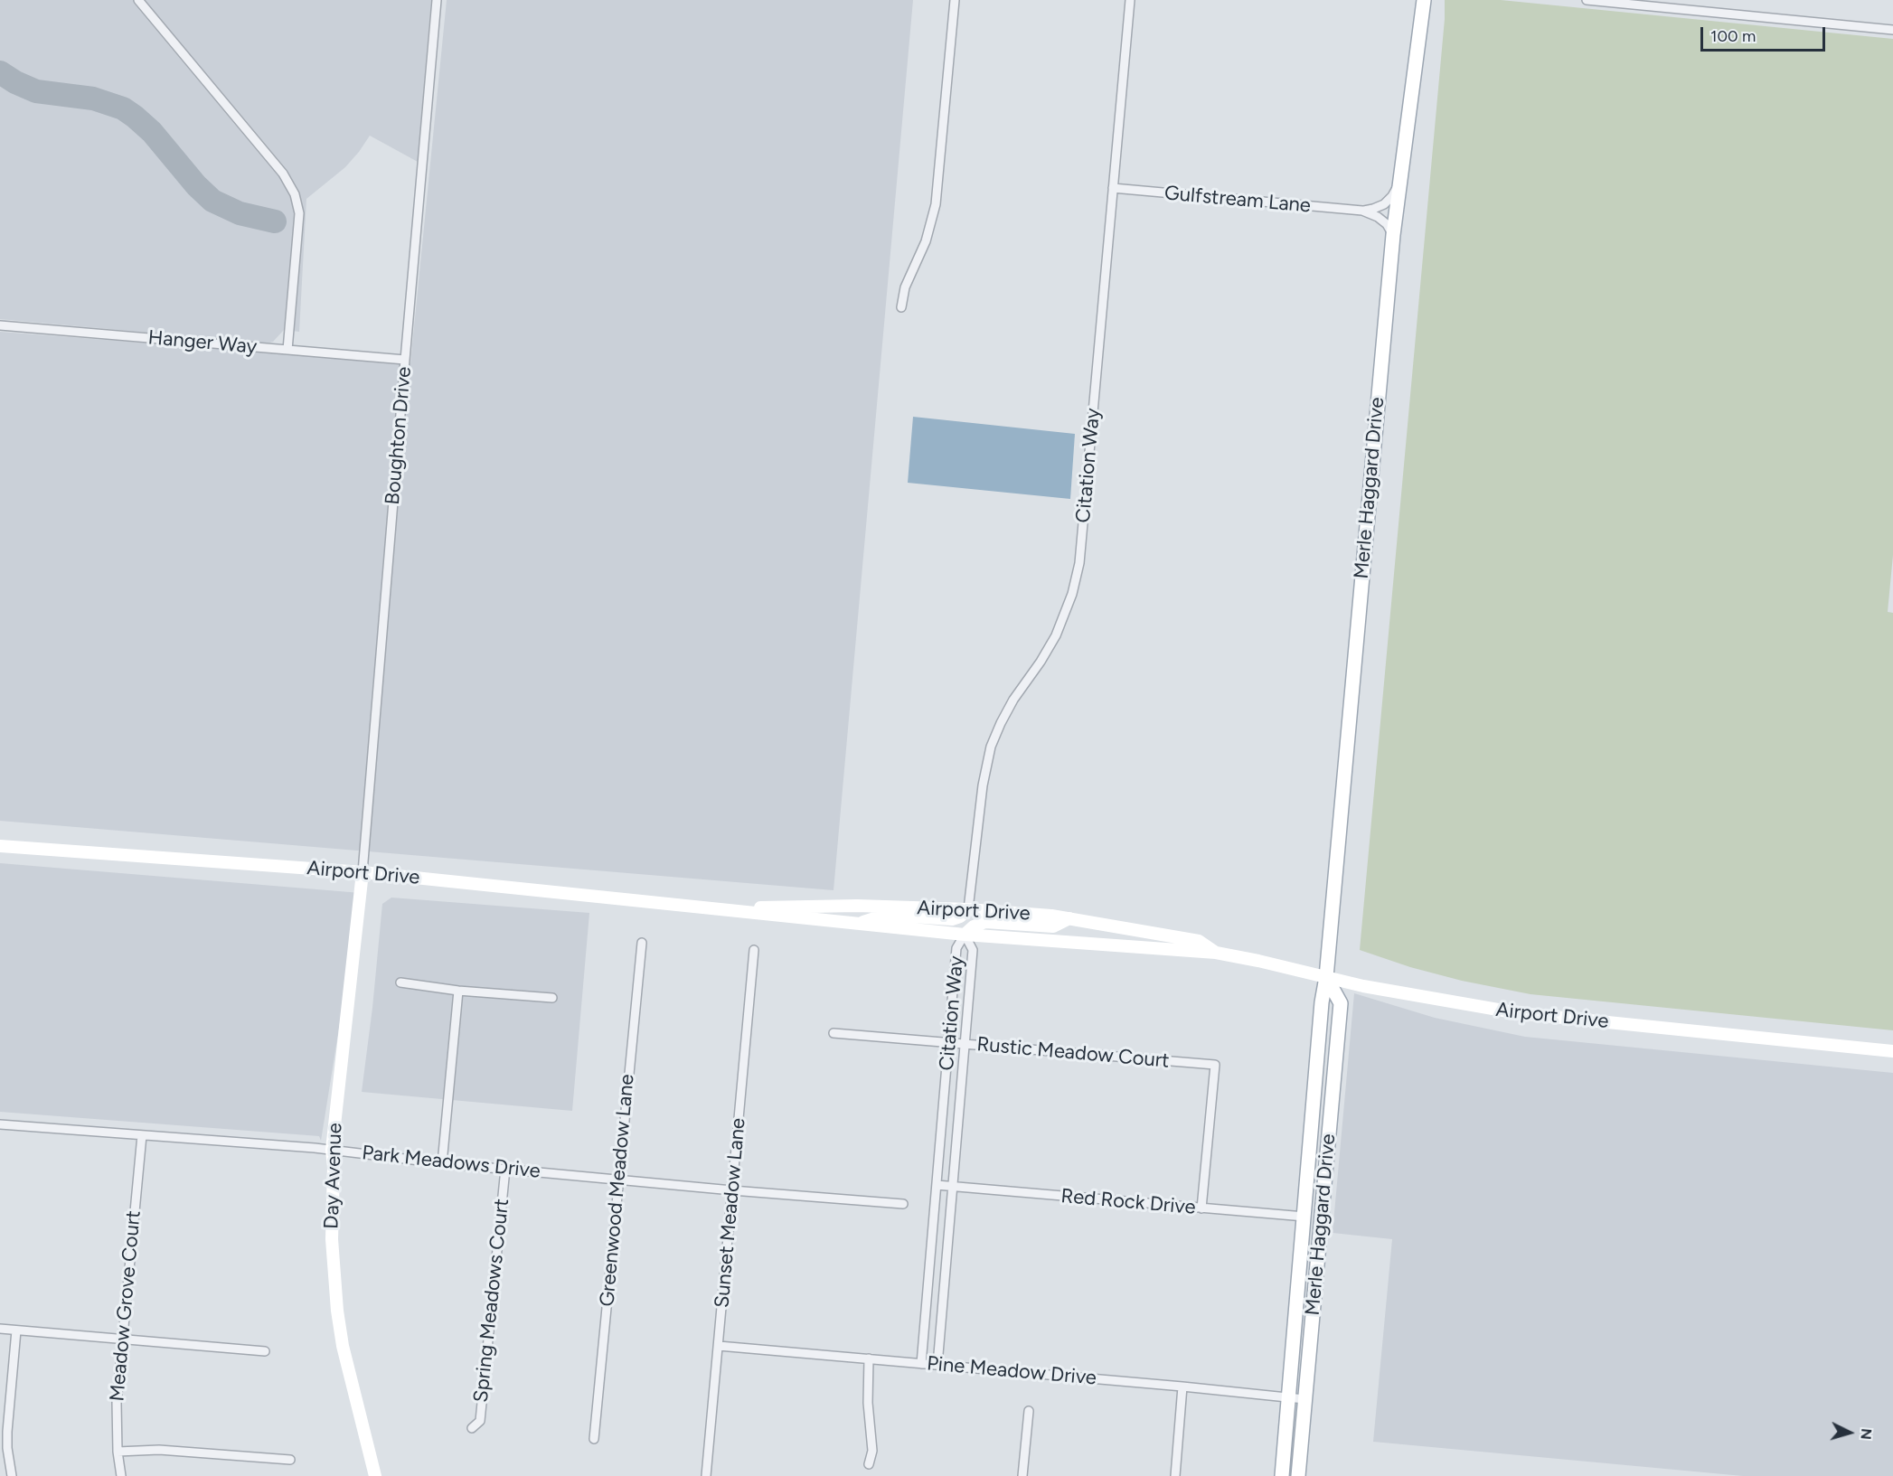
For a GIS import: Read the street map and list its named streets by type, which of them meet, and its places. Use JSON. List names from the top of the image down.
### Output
{
  "streets": {
    "main road": ["Merle Haggard Drive", "Airport Drive", "Day Avenue"],
    "street": [
      "Gulfstream Lane",
      "Hanger Way",
      "Boughton Drive",
      "Citation Way",
      "Rustic Meadow Court",
      "Park Meadows Drive",
      "Greenwood Meadow Lane",
      "Red Rock Drive",
      "Sunset Meadow Lane",
      "Spring Meadows Court",
      "Meadow Grove Court",
      "Pine Meadow Drive"
    ]
  },
  "crossings": [
    ["Gulfstream Lane", "Citation Way"],
    ["Gulfstream Lane", "Merle Haggard Drive"],
    ["Hanger Way", "Boughton Drive"],
    ["Boughton Drive", "Airport Drive"],
    ["Boughton Drive", "Day Avenue"],
    ["Citation Way", "Airport Drive"],
    ["Citation Way", "Rustic Meadow Court"],
    ["Citation Way", "Red Rock Drive"],
    ["Citation Way", "Pine Meadow Drive"],
    ["Merle Haggard Drive", "Airport Drive"],
    ["Merle Haggard Drive", "Red Rock Drive"],
    ["Merle Haggard Drive", "Pine Meadow Drive"],
    ["Airport Drive", "Day Avenue"],
    ["Rustic Meadow Court", "Red Rock Drive"],
    ["Park Meadows Drive", "Day Avenue"],
    ["Park Meadows Drive", "Greenwood Meadow Lane"],
    ["Park Meadows Drive", "Sunset Meadow Lane"],
    ["Park Meadows Drive", "Spring Meadows Court"],
    ["Park Meadows Drive", "Meadow Grove Court"],
    ["Sunset Meadow Lane", "Pine Meadow Drive"]
  ],
  "scale_bar": "100 m",
  "north": "right"
}
